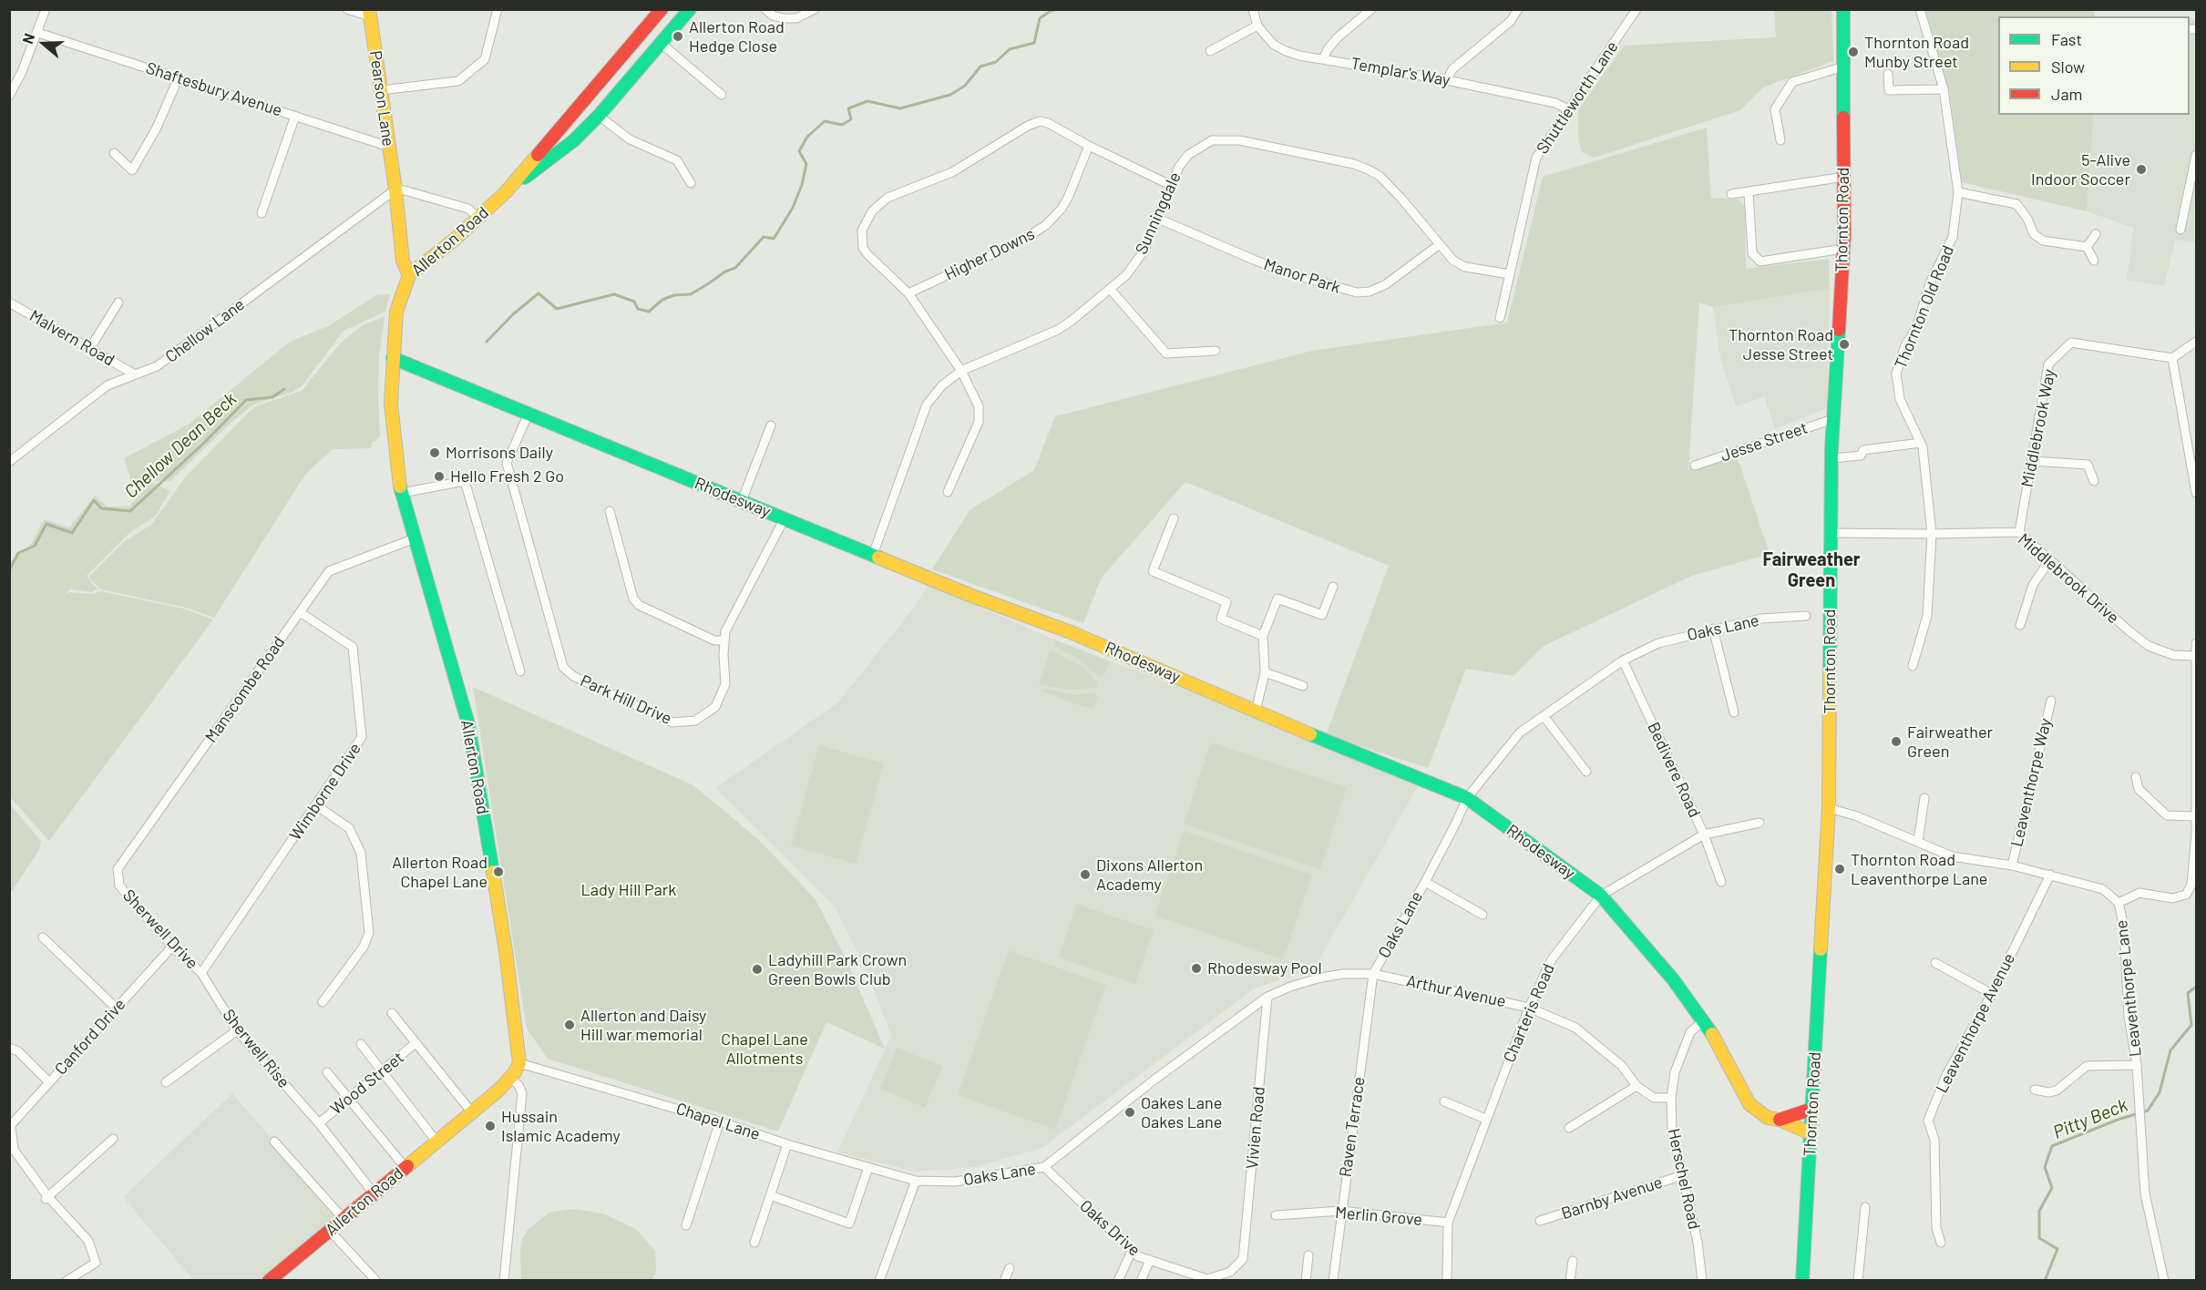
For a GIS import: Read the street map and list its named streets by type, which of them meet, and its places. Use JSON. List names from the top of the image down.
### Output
{
  "streets": {
    "street": [
      "Templar's Way",
      "Shaftesbury Avenue",
      "Shuttleworth Lane",
      "Pearson Lane",
      "Sunningdale",
      "Thornton Road",
      "Allerton Road",
      "Higher Downs",
      "Manor Park",
      "Thornton Old Road",
      "Chellow Lane",
      "Malvern Road",
      "Middlebrook Way",
      "Jesse Street",
      "Rhodesway",
      "Middlebrook Drive",
      "Oaks Lane",
      "Manscombe Road",
      "Park Hill Drive",
      "Bedivere Road",
      "Leaventhorpe Way",
      "Wimborne Drive",
      "Sherwell Drive",
      "Leaventhorpe Lane",
      "Arthur Avenue",
      "Charteris Road",
      "Leaventhorpe Avenue",
      "Canford Drive",
      "Sherwell Rise",
      "Wood Street",
      "Chapel Lane",
      "Raven Terrace",
      "Vivien Road",
      "Herschel Road",
      "Barnby Avenue",
      "Merlin Grove",
      "Oaks Drive"
    ]
  },
  "crossings": [
    ["Templar's Way", "Shuttleworth Lane"],
    ["Shaftesbury Avenue", "Pearson Lane"],
    ["Shuttleworth Lane", "Sunningdale"],
    ["Pearson Lane", "Allerton Road"],
    ["Pearson Lane", "Chellow Lane"],
    ["Sunningdale", "Manor Park"],
    ["Sunningdale", "Rhodesway"],
    ["Thornton Road", "Jesse Street"],
    ["Thornton Road", "Rhodesway"],
    ["Thornton Road", "Middlebrook Drive"],
    ["Thornton Road", "Leaventhorpe Lane"],
    ["Allerton Road", "Rhodesway"],
    ["Allerton Road", "Manscombe Road"],
    ["Allerton Road", "Sherwell Rise"],
    ["Allerton Road", "Chapel Lane"],
    ["Thornton Old Road", "Middlebrook Drive"],
    ["Chellow Lane", "Malvern Road"],
    ["Middlebrook Way", "Middlebrook Drive"],
    ["Rhodesway", "Oaks Lane"],
    ["Rhodesway", "Park Hill Drive"],
    ["Rhodesway", "Charteris Road"],
    ["Rhodesway", "Herschel Road"],
    ["Oaks Lane", "Bedivere Road"],
    ["Oaks Lane", "Arthur Avenue"],
    ["Oaks Lane", "Chapel Lane"],
    ["Oaks Lane", "Raven Terrace"],
    ["Oaks Lane", "Vivien Road"],
    ["Oaks Lane", "Oaks Drive"],
    ["Manscombe Road", "Wimborne Drive"],
    ["Manscombe Road", "Sherwell Drive"],
    ["Bedivere Road", "Charteris Road"],
    ["Leaventhorpe Way", "Leaventhorpe Lane"],
    ["Wimborne Drive", "Sherwell Drive"],
    ["Wimborne Drive", "Sherwell Rise"],
    ["Sherwell Drive", "Canford Drive"],
    ["Sherwell Drive", "Sherwell Rise"],
    ["Leaventhorpe Lane", "Leaventhorpe Avenue"],
    ["Arthur Avenue", "Charteris Road"],
    ["Arthur Avenue", "Raven Terrace"],
    ["Arthur Avenue", "Herschel Road"],
    ["Charteris Road", "Merlin Grove"],
    ["Sherwell Rise", "Wood Street"],
    ["Raven Terrace", "Merlin Grove"],
    ["Vivien Road", "Oaks Drive"],
    ["Herschel Road", "Barnby Avenue"]
  ],
  "districts": ["Fairweather Green"],
  "water": ["Chellow Dean Beck", "Pitty Beck"],
  "parks": ["Lady Hill Park", "Chapel Lane Allotments"],
  "places": [
    "Allerton Road Hedge Close",
    "Thornton Road Munby Street",
    "5-Alive Indoor Soccer",
    "Thornton Road Jesse Street",
    "Morrisons Daily",
    "Hello Fresh 2 Go",
    "Fairweather Green",
    "Thornton Road Leaventhorpe Lane",
    "Allerton Road Chapel Lane",
    "Dixons Allerton Academy",
    "Rhodesway Pool",
    "Ladyhill Park Crown Green Bowls Club",
    "Allerton and Daisy Hill war memorial",
    "Oakes Lane Oakes Lane",
    "Hussain Islamic Academy"
  ],
  "legend": ["Fast", "Slow", "Jam"],
  "north": "left"
}
